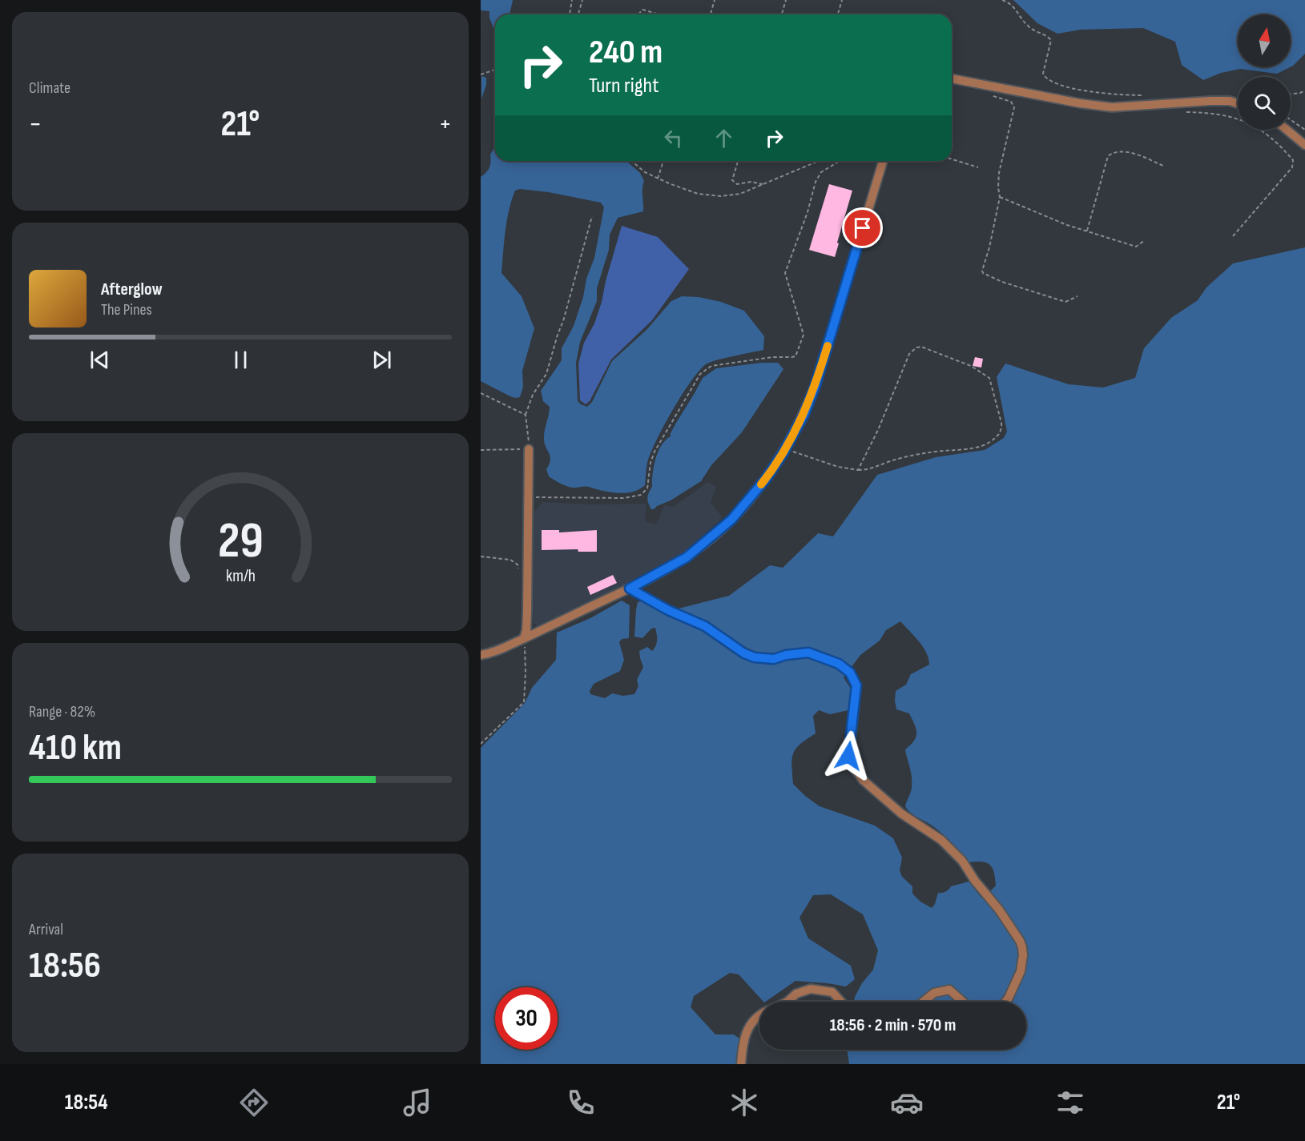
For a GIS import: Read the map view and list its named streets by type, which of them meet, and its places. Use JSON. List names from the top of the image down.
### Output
{
  "north": "top",
  "page": {
    "tile": [
      "Climate",
      ["Range · 82%", "410 km"],
      ["Arrival", "18:56"]
    ],
    "turn": ["240 m", "Turn right"],
    "heat": ["−", "21°", "+"],
    "song": ["Afterglow", "The Pines"],
    "limit": "30",
    "trip": "18:56 · 2 min · 570 m",
    "tabs": ["18:54", "21°"],
    "gauge": ["29", "km/h"]
  }
}
